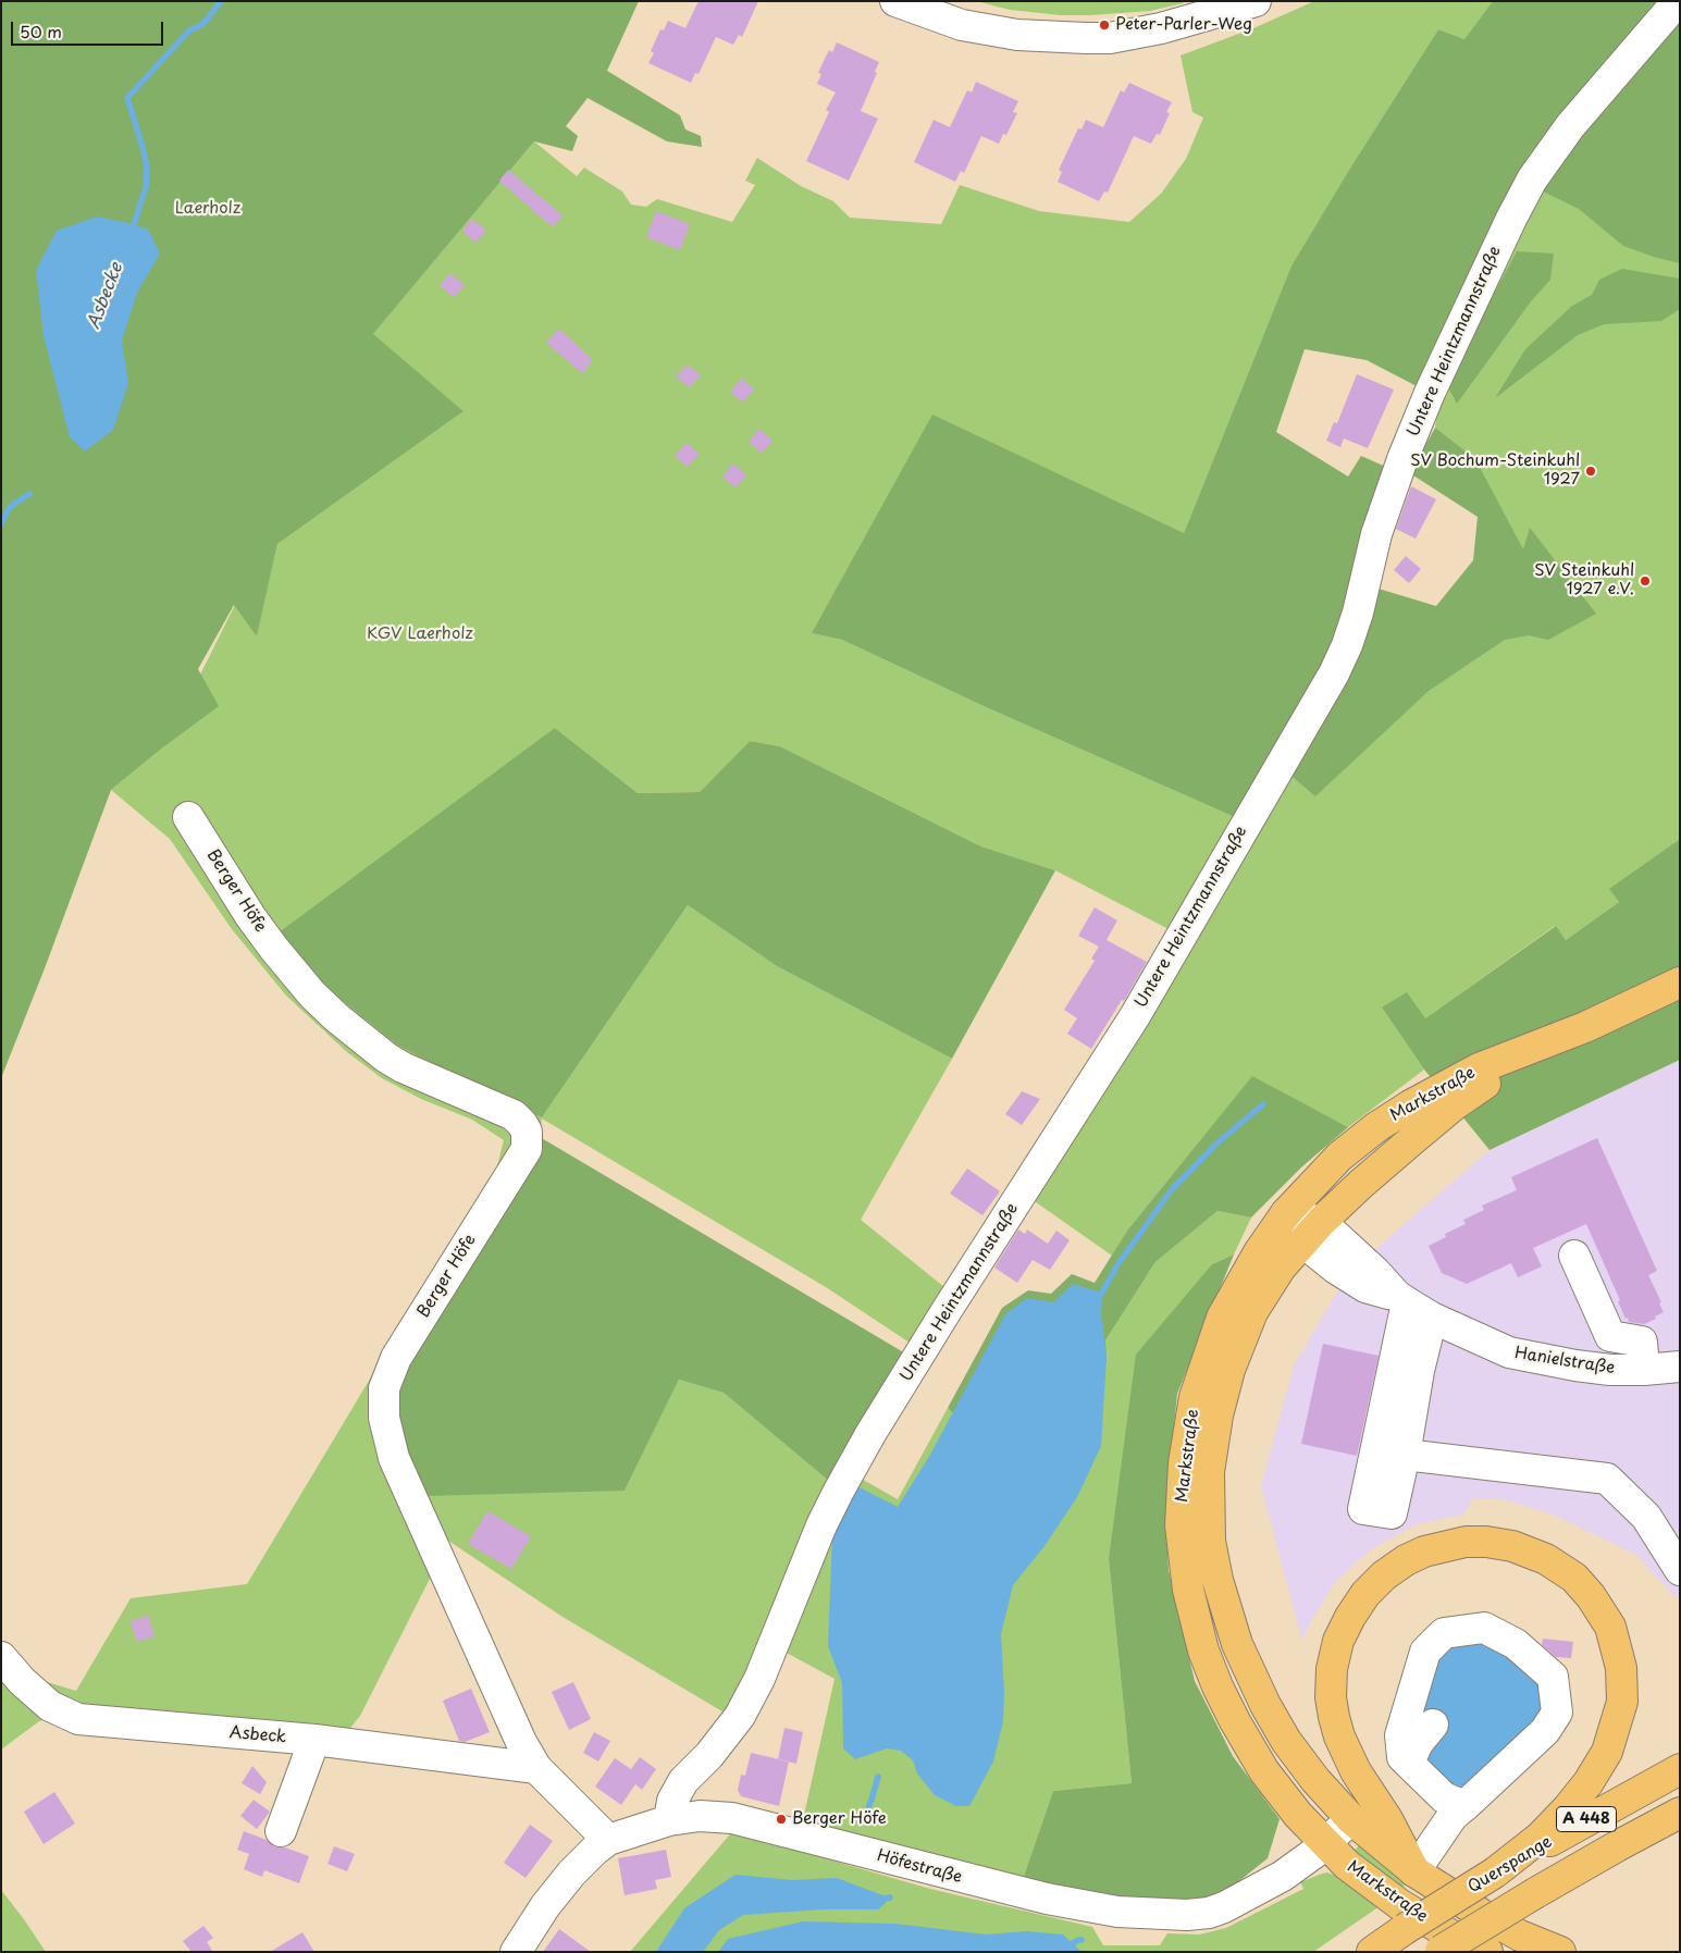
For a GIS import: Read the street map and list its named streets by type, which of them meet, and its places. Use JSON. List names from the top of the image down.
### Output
{
  "streets": {
    "main road": ["Markstraße", "A 448", "Querspange"],
    "street": [
      "Untere Heintzmannstraße",
      "Berger Höfe",
      "Hanielstraße",
      "Asbeck",
      "Höfestraße"
    ]
  },
  "crossings": [
    ["Untere Heintzmannstraße", "Höfestraße"],
    ["Berger Höfe", "Asbeck"],
    ["Berger Höfe", "Höfestraße"],
    ["Markstraße", "Hanielstraße"],
    ["Markstraße", "Höfestraße"]
  ],
  "water": ["Asbecke"],
  "parks": ["Laerholz", "KGV Laerholz"],
  "places": [
    "Peter-Parler-Weg",
    "SV Bochum-Steinkuhl 1927",
    "SV Steinkuhl 1927 e.V.",
    "Berger Höfe"
  ],
  "scale_bar": "50 m"
}
